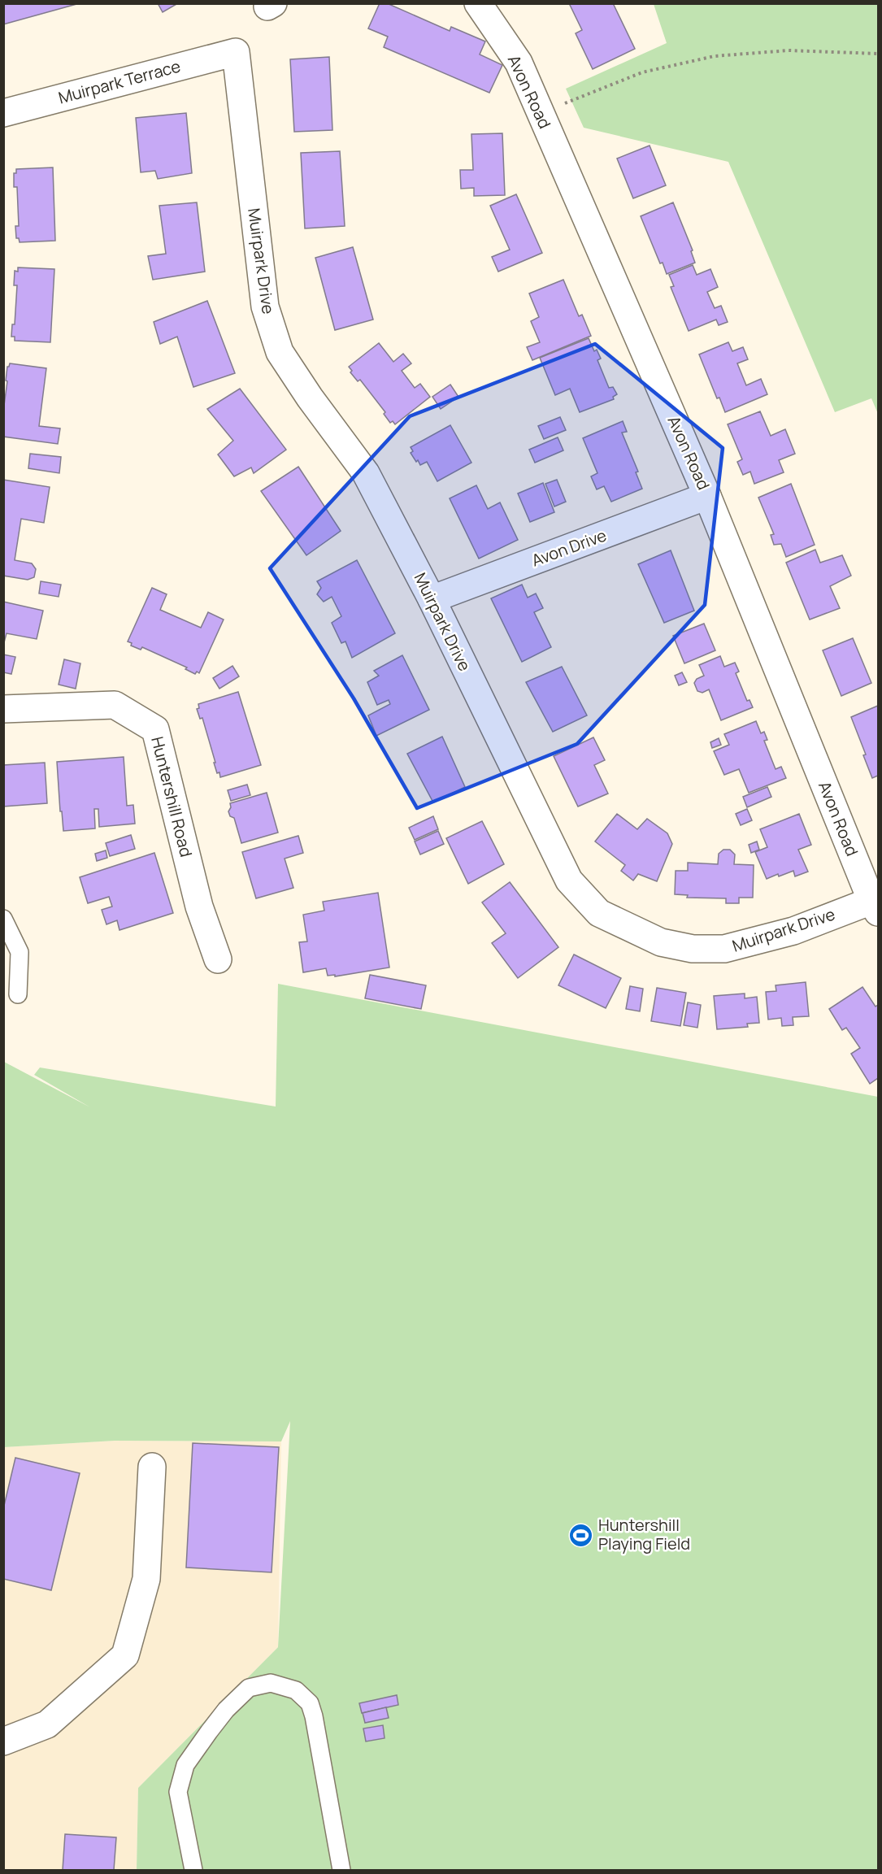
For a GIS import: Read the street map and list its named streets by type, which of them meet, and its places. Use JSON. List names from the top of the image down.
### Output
{
  "streets": {
    "street": [
      "Muirpark Terrace",
      "Avon Road",
      "Muirpark Drive",
      "Avon Drive",
      "Huntershill Road"
    ]
  },
  "crossings": [
    ["Muirpark Terrace", "Muirpark Drive"],
    ["Avon Road", "Muirpark Drive"],
    ["Avon Road", "Avon Drive"],
    ["Muirpark Drive", "Avon Drive"]
  ],
  "places": {
    "sports": ["Huntershill Playing Field"]
  }
}
